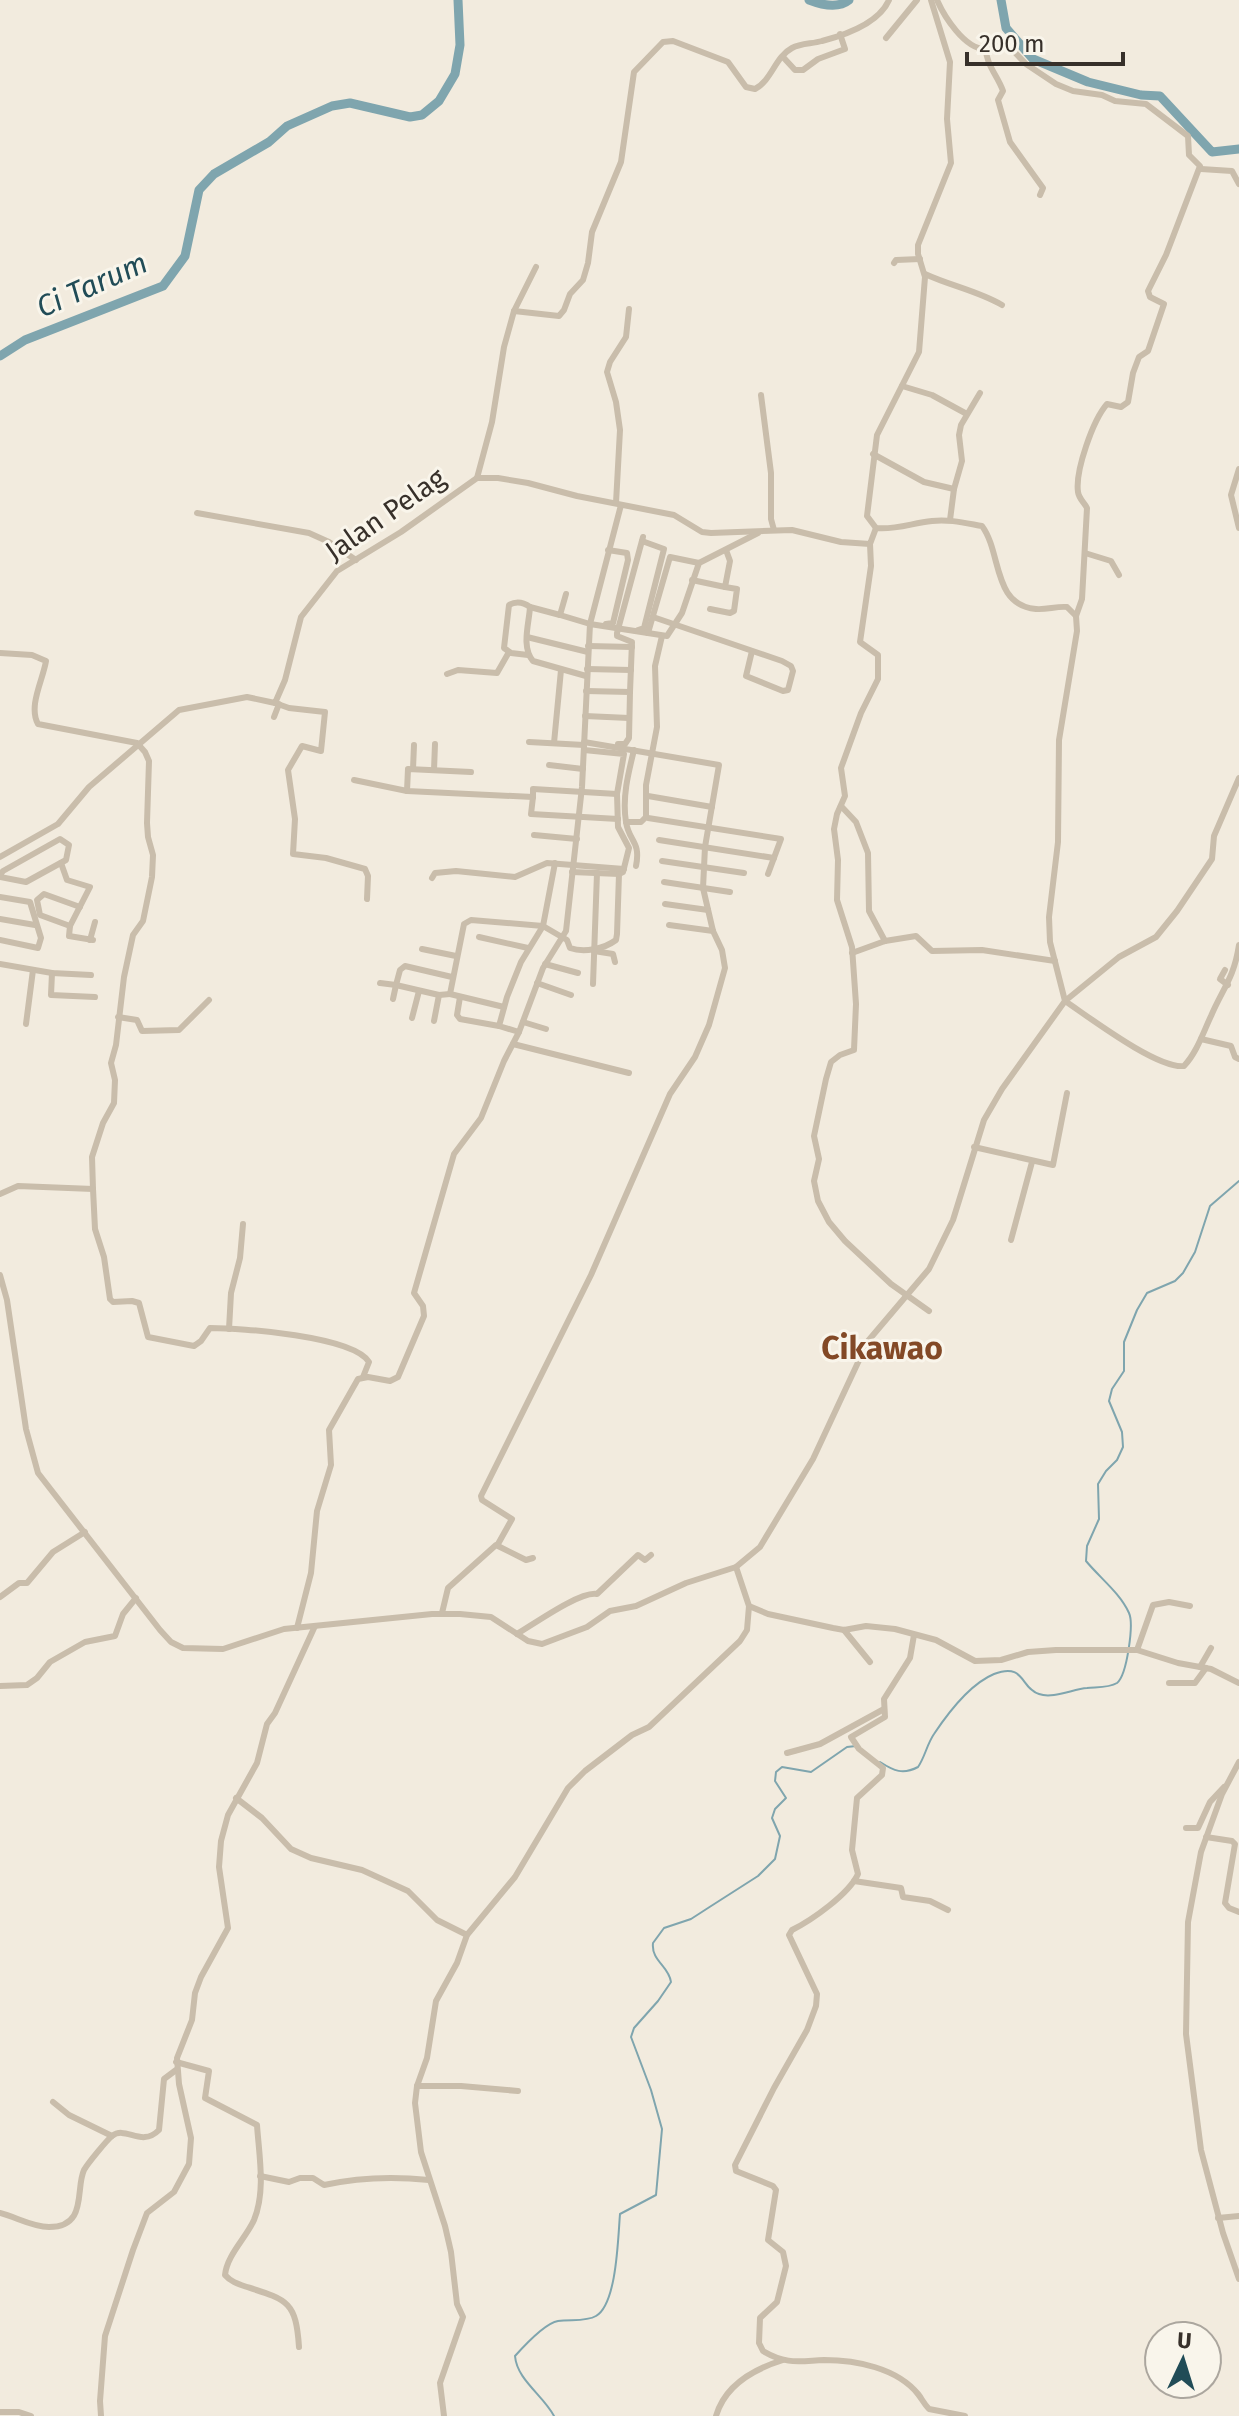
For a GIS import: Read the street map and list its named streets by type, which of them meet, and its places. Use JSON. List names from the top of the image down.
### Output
{
  "streets": {
    "street": ["Jalan Pelag"]
  },
  "districts": ["Cikawao"],
  "water": ["Ci Tarum"],
  "scale_bar": "200 m",
  "north": "top"
}
